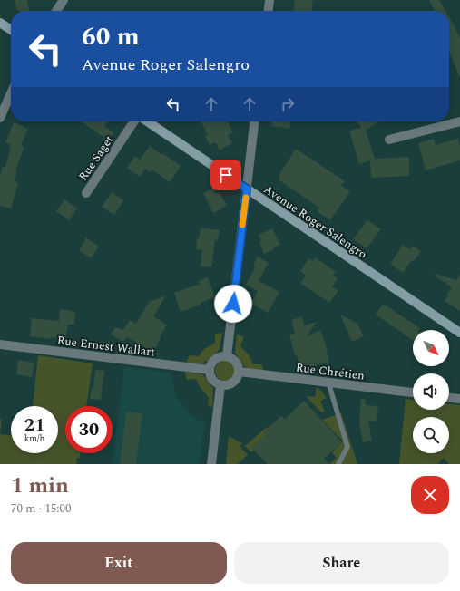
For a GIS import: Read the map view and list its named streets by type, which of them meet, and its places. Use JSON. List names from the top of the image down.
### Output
{
  "streets": {
    "street": [
      "Rue Saget",
      "Avenue Roger Salengro",
      "Rue Ernest Wallart",
      "Rue Chrétien"
    ]
  },
  "crossings": [
    ["Rue Ernest Wallart", "Rue Chrétien"]
  ],
  "north": "bottom right",
  "page": {
    "turn": ["60 m", "Avenue Roger Salengro"],
    "speed": "21 km/h",
    "limit": "30",
    "heading": ["1 min", "70 m · 15:00"],
    "buttons": ["Exit", "Share"]
  }
}
